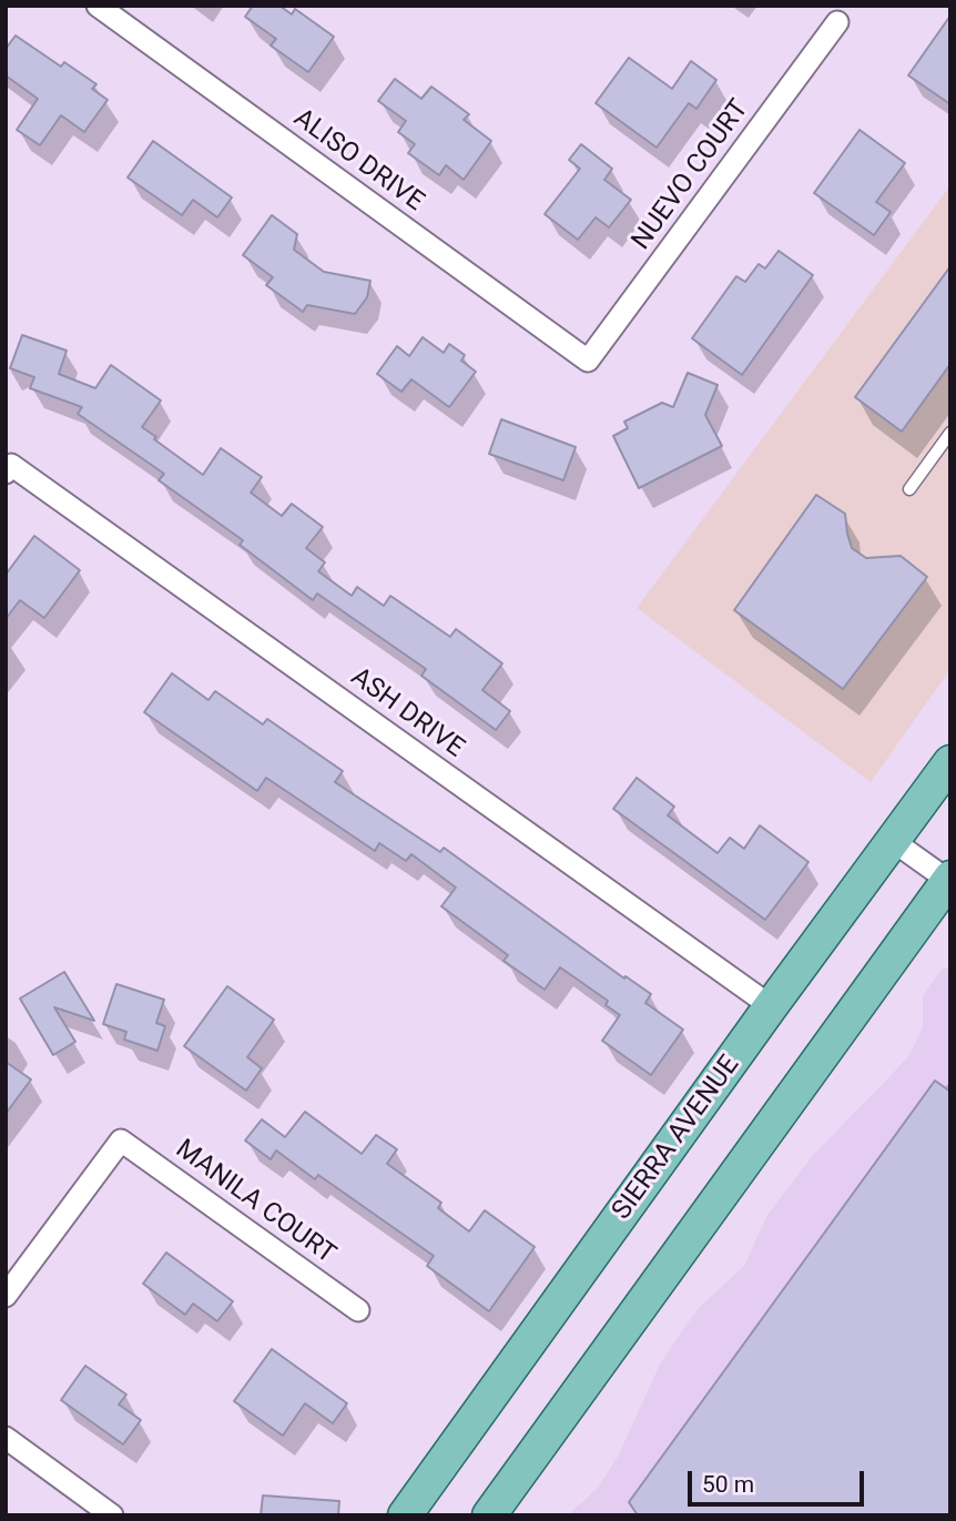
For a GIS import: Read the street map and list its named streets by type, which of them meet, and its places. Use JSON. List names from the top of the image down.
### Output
{
  "streets": {
    "main road": ["SIERRA AVENUE"],
    "street": [
      "ALISO DRIVE",
      "NUEVO COURT",
      "ASH DRIVE",
      "MANILA COURT"
    ]
  },
  "crossings": [
    ["ALISO DRIVE", "NUEVO COURT"],
    ["ASH DRIVE", "SIERRA AVENUE"]
  ],
  "scale_bar": "50 m"
}
